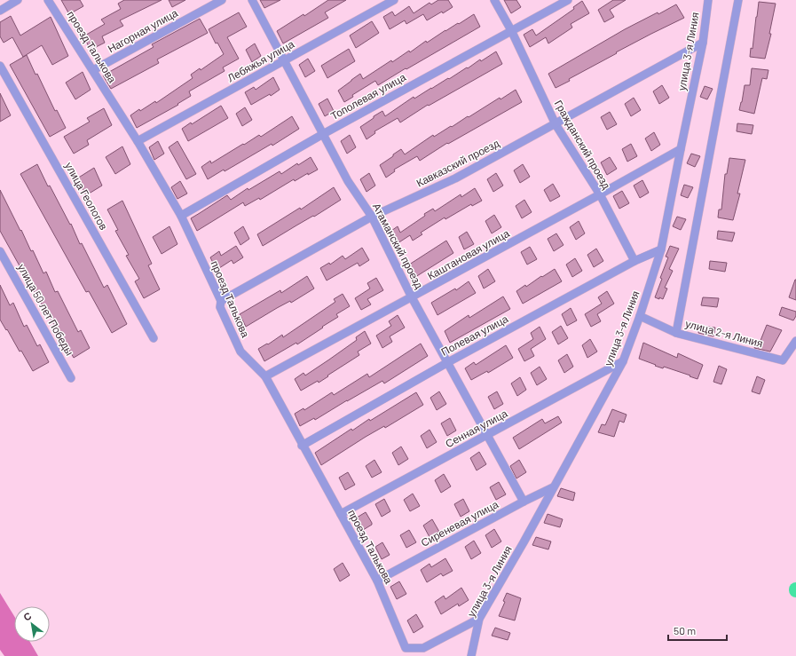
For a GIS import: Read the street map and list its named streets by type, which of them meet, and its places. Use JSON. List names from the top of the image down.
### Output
{
  "streets": {
    "street": [
      "Нагорная улица",
      "проезд Талькова",
      "улица 3-я Линия",
      "Лебяжья улица",
      "Тополевая улица",
      "Гражданский проезд",
      "Кавказский проезд",
      "улица Геологов",
      "Атаманский проезд",
      "Каштановая улица",
      "улица 50 лет Победы",
      "улица 2-я Линия",
      "Полевая улица",
      "Сенная улица",
      "Сиреневая улица"
    ]
  },
  "crossings": [
    ["Нагорная улица", "проезд Талькова"],
    ["проезд Талькова", "улица 3-я Линия"],
    ["проезд Талькова", "Лебяжья улица"],
    ["проезд Талькова", "Тополевая улица"],
    ["проезд Талькова", "Кавказский проезд"],
    ["проезд Талькова", "Каштановая улица"],
    ["проезд Талькова", "Полевая улица"],
    ["проезд Талькова", "Сенная улица"],
    ["проезд Талькова", "Сиреневая улица"],
    ["улица 3-я Линия", "Кавказский проезд"],
    ["улица 3-я Линия", "Каштановая улица"],
    ["улица 3-я Линия", "улица 2-я Линия"],
    ["улица 3-я Линия", "Полевая улица"],
    ["улица 3-я Линия", "Сенная улица"],
    ["улица 3-я Линия", "Сиреневая улица"],
    ["Лебяжья улица", "Атаманский проезд"],
    ["Тополевая улица", "Гражданский проезд"],
    ["Тополевая улица", "Атаманский проезд"],
    ["Гражданский проезд", "Кавказский проезд"],
    ["Гражданский проезд", "Каштановая улица"],
    ["Гражданский проезд", "Полевая улица"],
    ["Кавказский проезд", "Атаманский проезд"],
    ["Атаманский проезд", "Каштановая улица"],
    ["Атаманский проезд", "Полевая улица"],
    ["Атаманский проезд", "Сенная улица"],
    ["Атаманский проезд", "Сиреневая улица"]
  ],
  "scale_bar": "50 m",
  "north": "top left"
}
